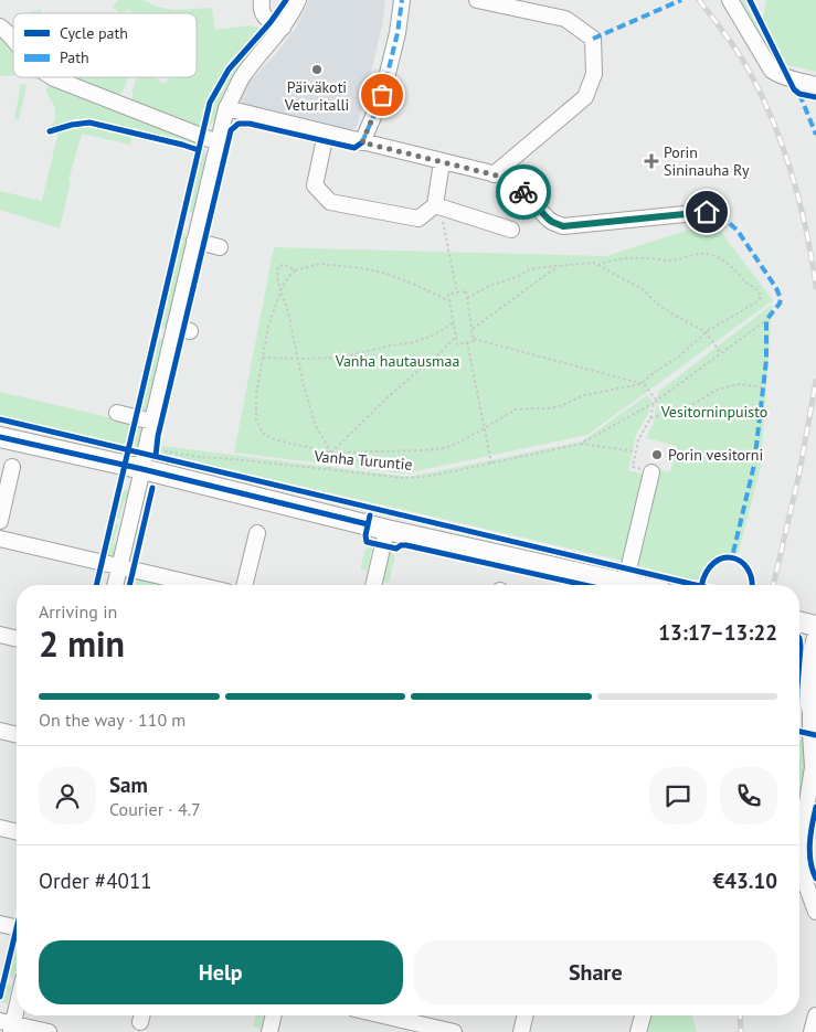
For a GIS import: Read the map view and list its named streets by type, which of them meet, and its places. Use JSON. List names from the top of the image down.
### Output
{
  "streets": {
    "path": ["Vanha Turuntie"]
  },
  "parks": ["Vanha hautausmaa", "Vesitorninpuisto"],
  "places": {
    "other": ["Päiväkoti Veturitalli", "Porin vesitorni"],
    "health": ["Porin Sininauha Ry"]
  },
  "legend": ["Cycle path", "Path"],
  "page": {
    "heading": ["2 min", "Arriving in", "13:17–13:22"],
    "panel": [
      "Sam",
      "Courier · 4.7",
      "Order #4011",
      "€43.10"
    ],
    "bar": "On the way · 110 m",
    "buttons": ["Help", "Share"]
  }
}
